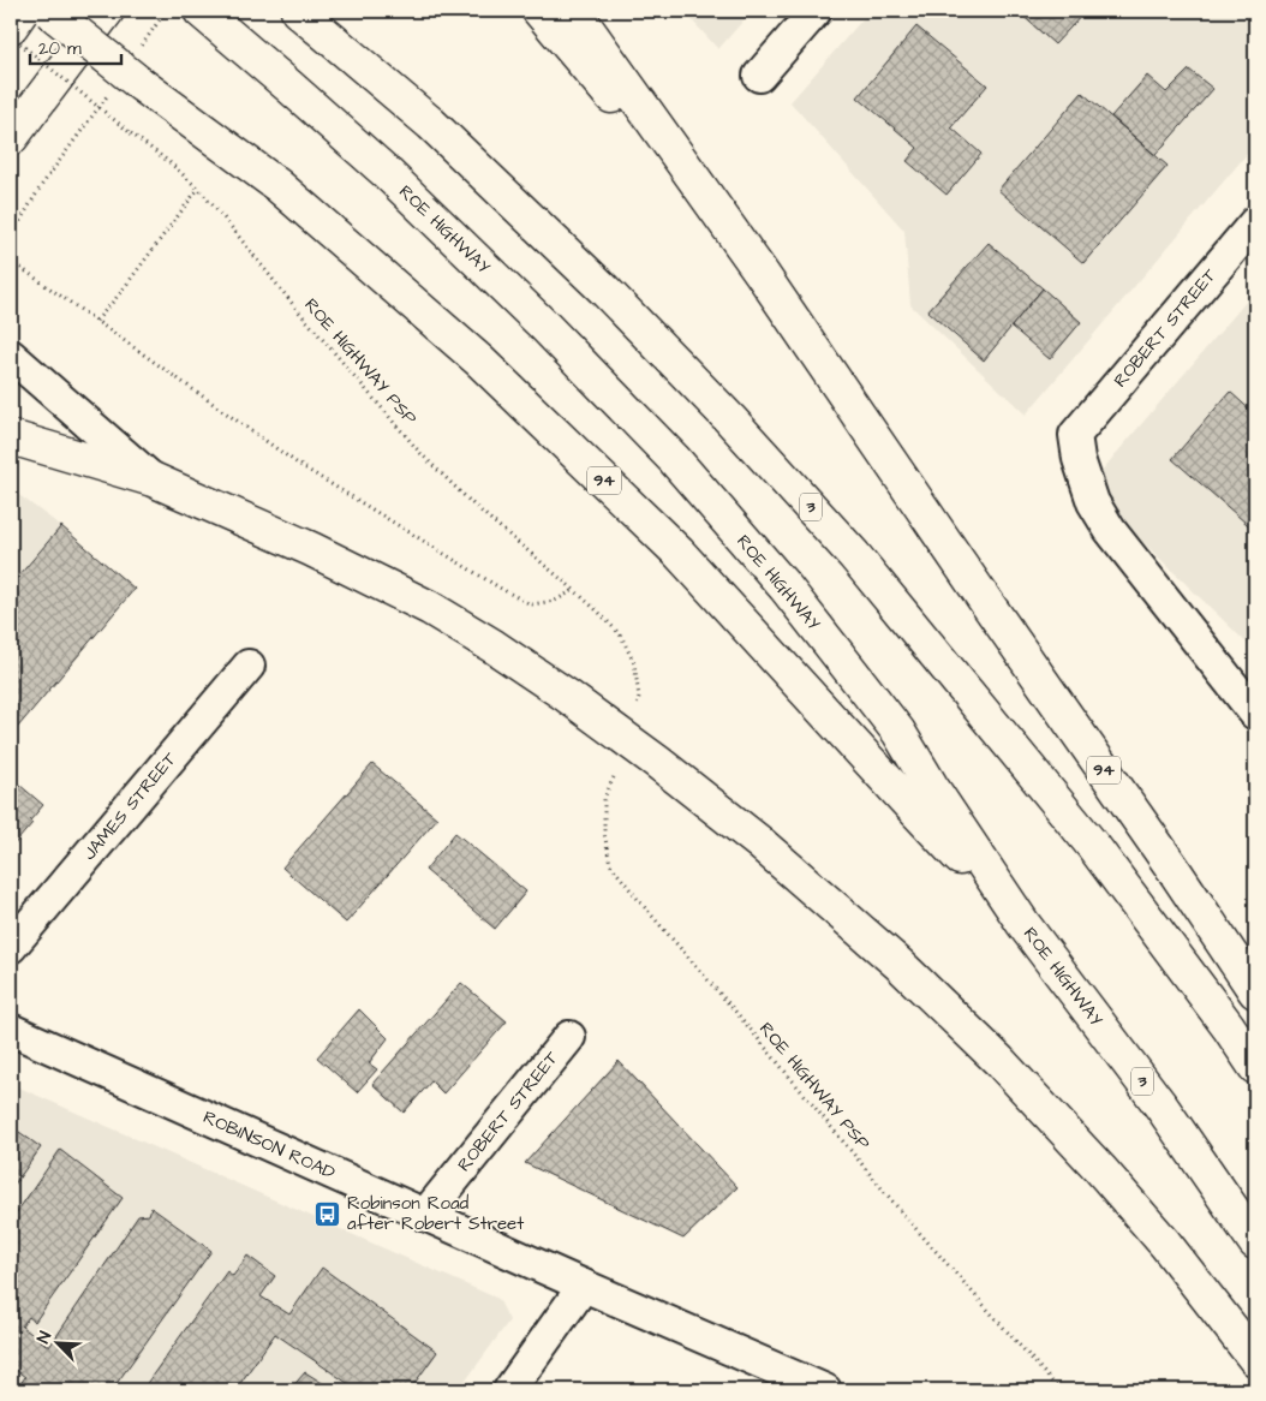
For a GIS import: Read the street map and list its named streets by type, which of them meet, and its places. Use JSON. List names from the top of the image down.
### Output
{
  "streets": {
    "highway": ["ROE HIGHWAY", "94", "3"],
    "street": ["ROBERT STREET", "JAMES STREET", "ROBINSON ROAD"],
    "path": ["ROE HIGHWAY PSP"]
  },
  "crossings": [
    ["ROE HIGHWAY", "94"],
    ["ROBERT STREET", "ROBINSON ROAD"]
  ],
  "places": {
    "bus stop": ["Robinson Road after Robert Street"]
  },
  "scale_bar": "20 m",
  "north": "top left"
}
